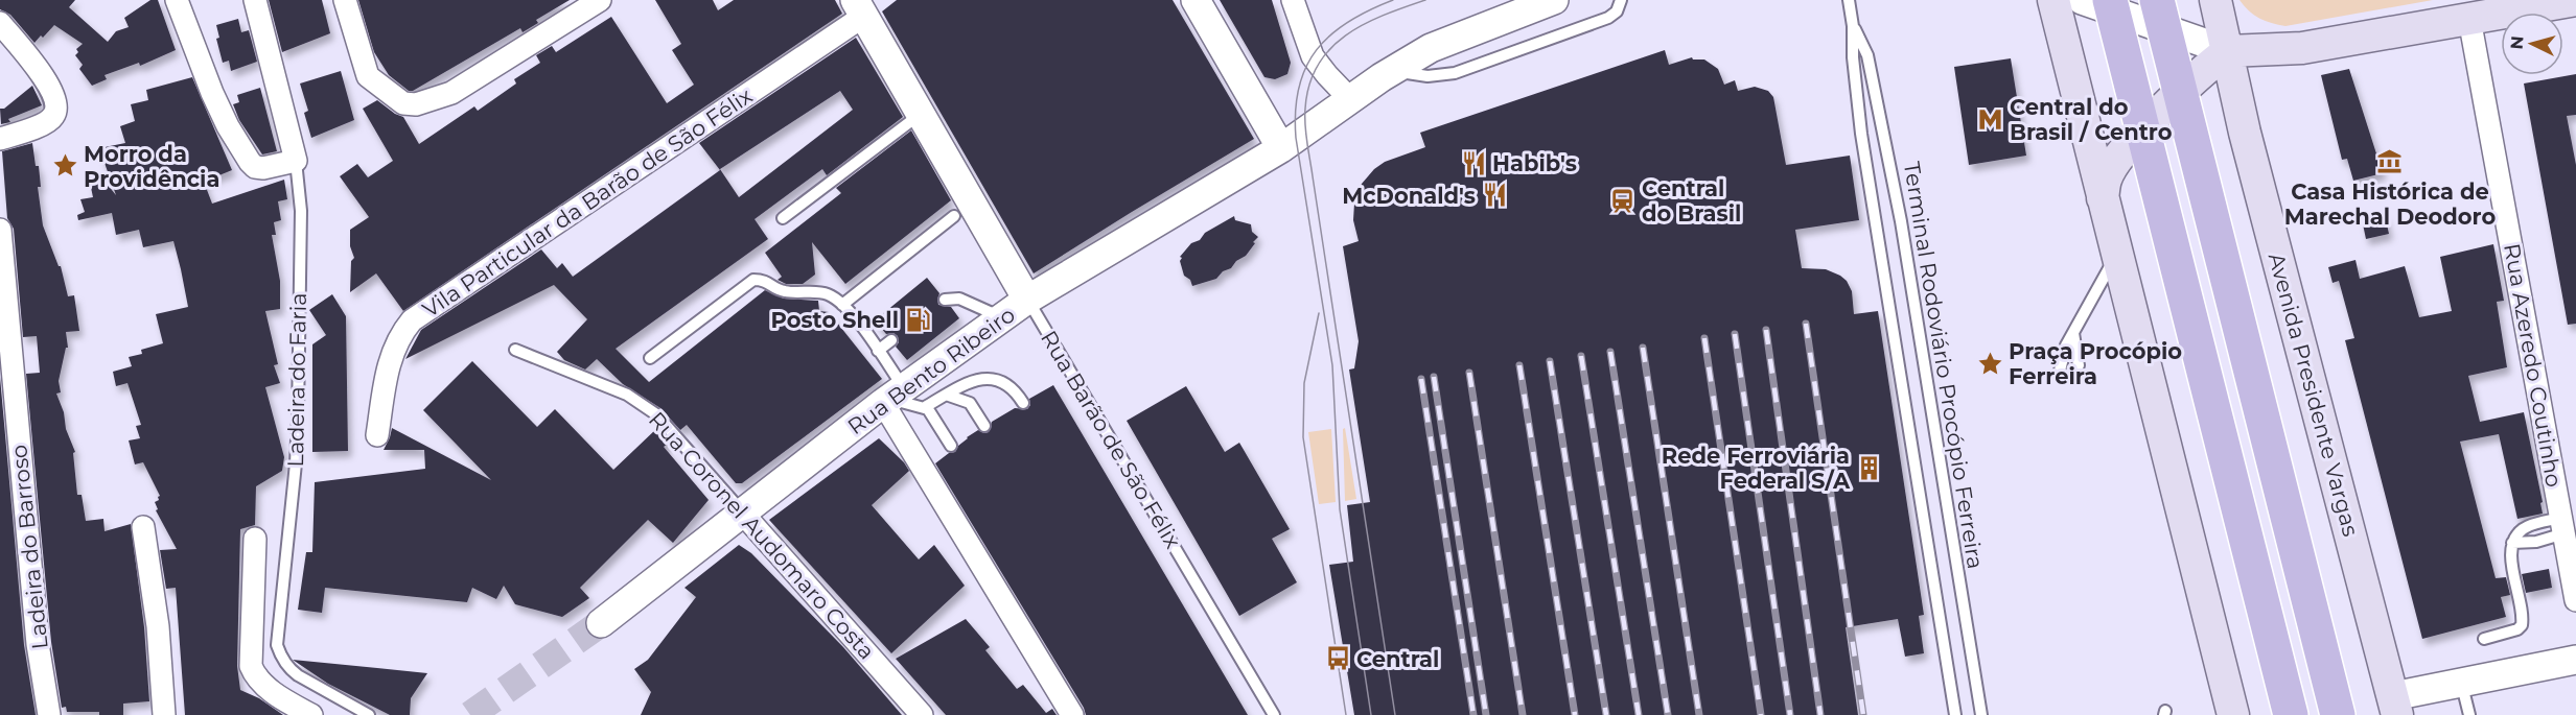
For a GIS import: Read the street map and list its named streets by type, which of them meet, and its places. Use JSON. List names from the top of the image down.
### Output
{
  "streets": {
    "main road": ["Avenida Presidente Vargas"],
    "street": [
      "Vila Particular da Barão de São Félix",
      "Rua Azeredo Coutinho",
      "Rua Bento Ribeiro",
      "Ladeira do Faria",
      "Rua Barão de São Félix",
      "Rua Coronel Audomaro Costa",
      "Ladeira do Barroso"
    ],
    "lane": ["Terminal Rodoviário Procópio Ferreira"]
  },
  "crossings": [
    ["Vila Particular da Barão de São Félix", "Rua Barão de São Félix"],
    ["Rua Bento Ribeiro", "Rua Barão de São Félix"],
    ["Rua Bento Ribeiro", "Rua Coronel Audomaro Costa"]
  ],
  "places": {
    "metro station": ["Central do Brasil / Centro"],
    "museum": ["Casa Histórica de Marechal Deodoro"],
    "restaurant": ["Habib's", "McDonald's"],
    "place": ["Morro da Providência", "Praça Procópio Ferreira"],
    "station": ["Central do Brasil"],
    "fuel station": ["Posto Shell"],
    "building": ["Rede Ferroviária Federal S/A"],
    "bus stop": ["Central"]
  },
  "north": "left"
}
